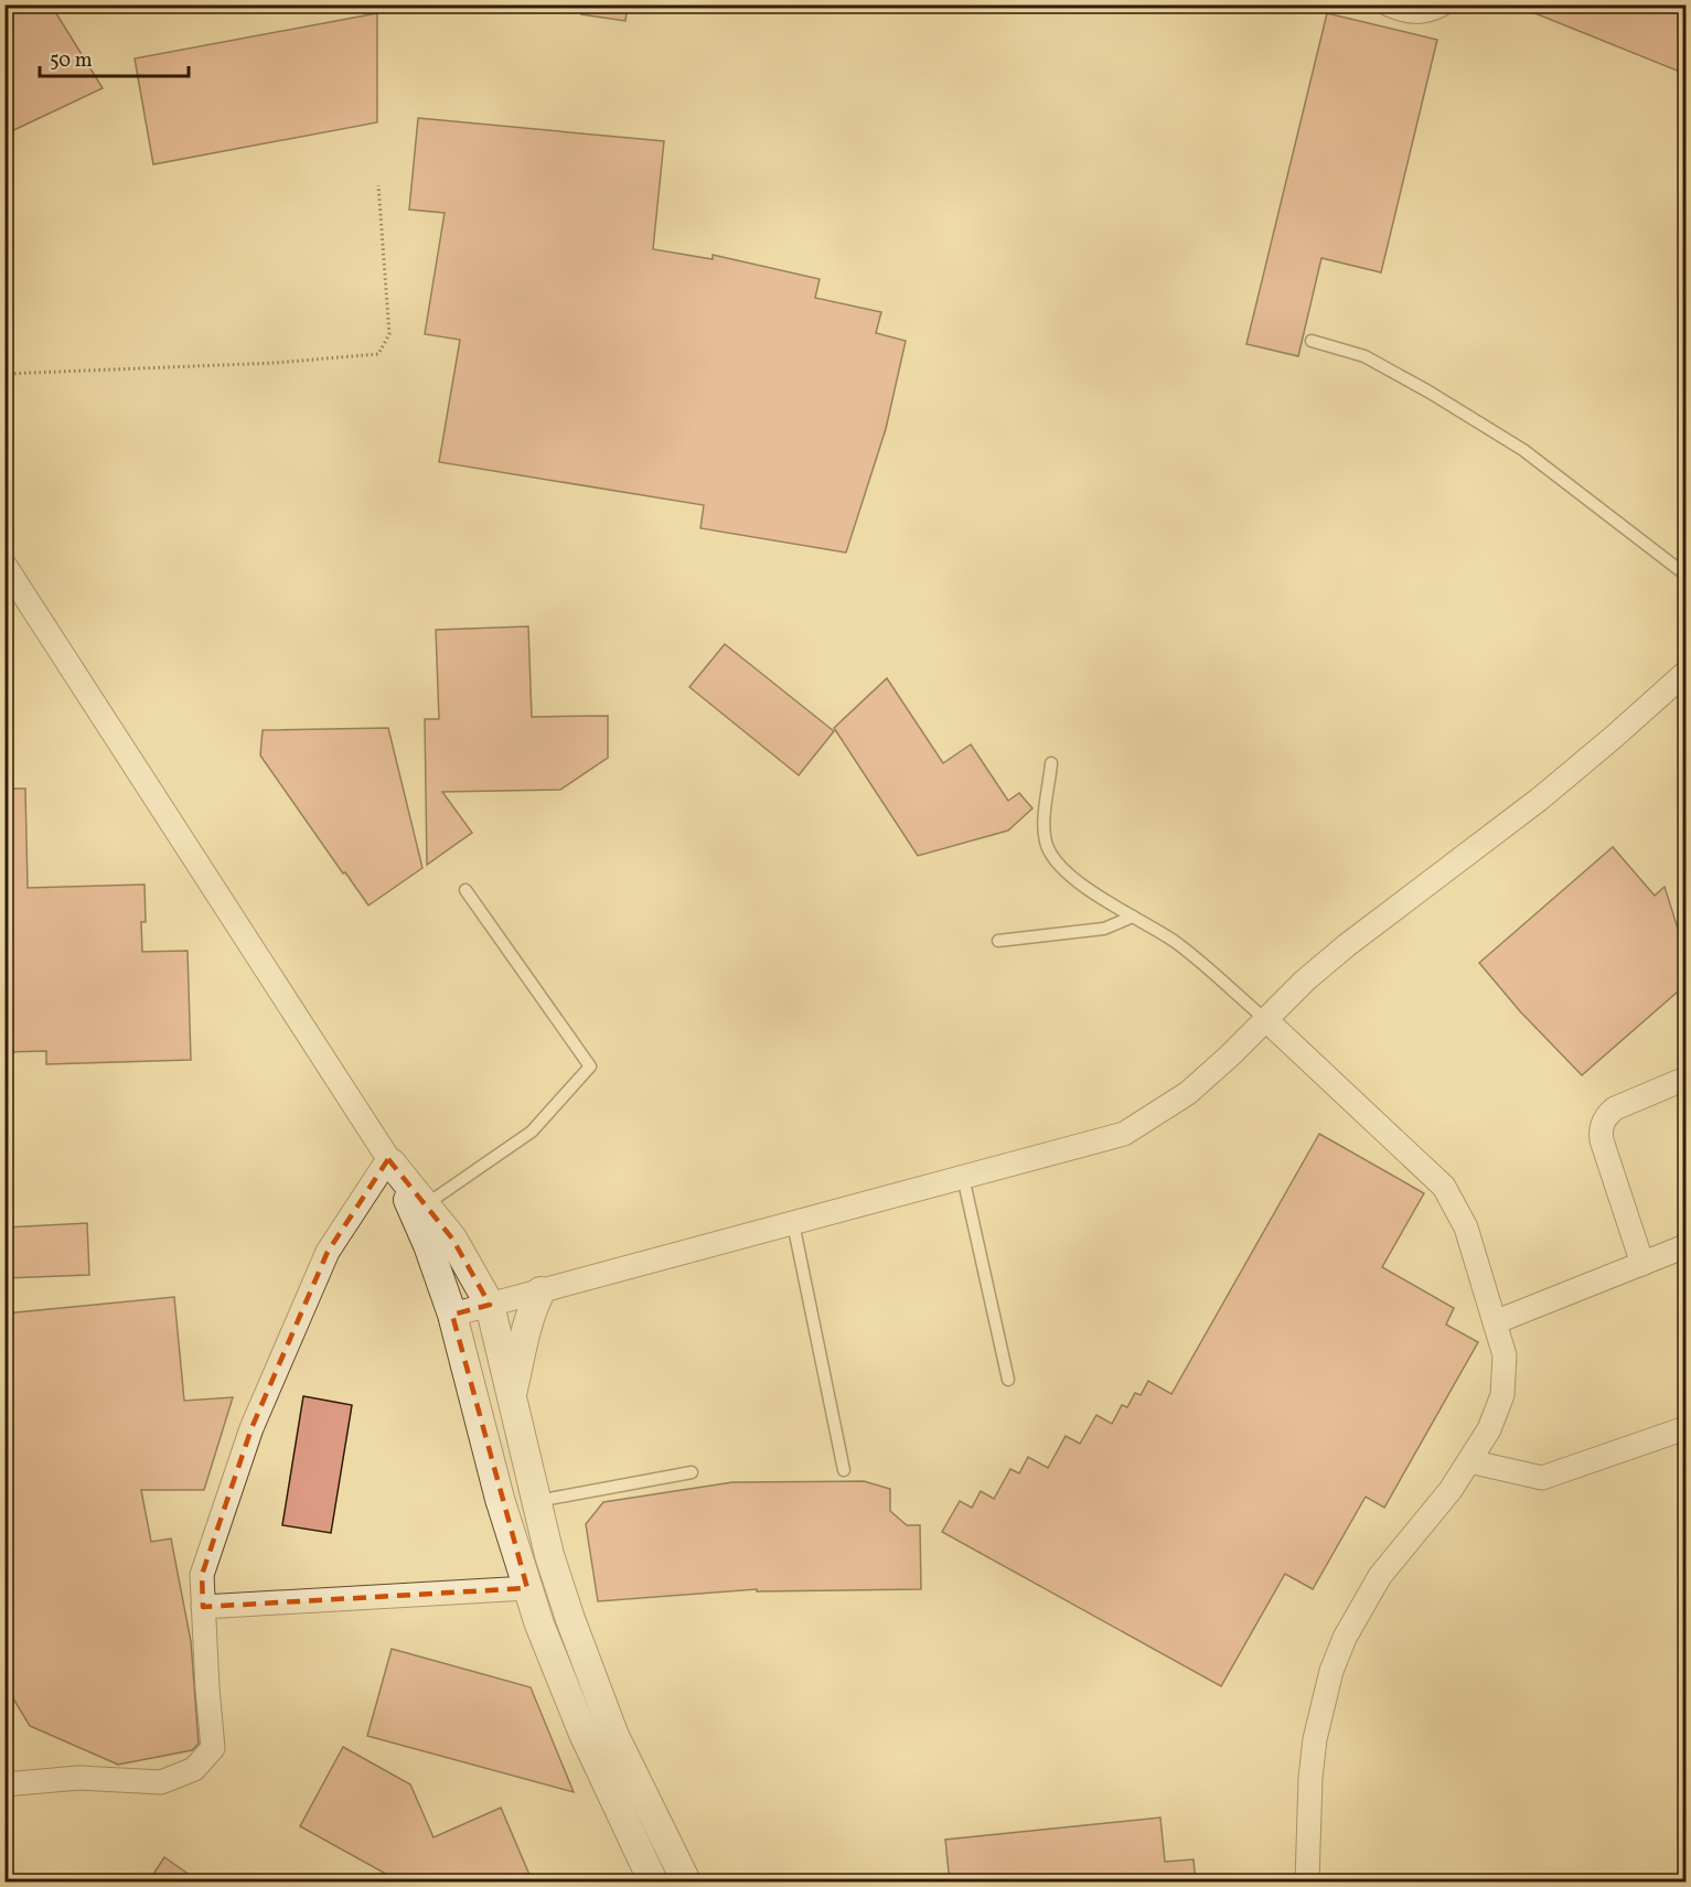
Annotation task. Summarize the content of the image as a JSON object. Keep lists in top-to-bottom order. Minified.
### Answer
{"scale_bar":"50 m"}
